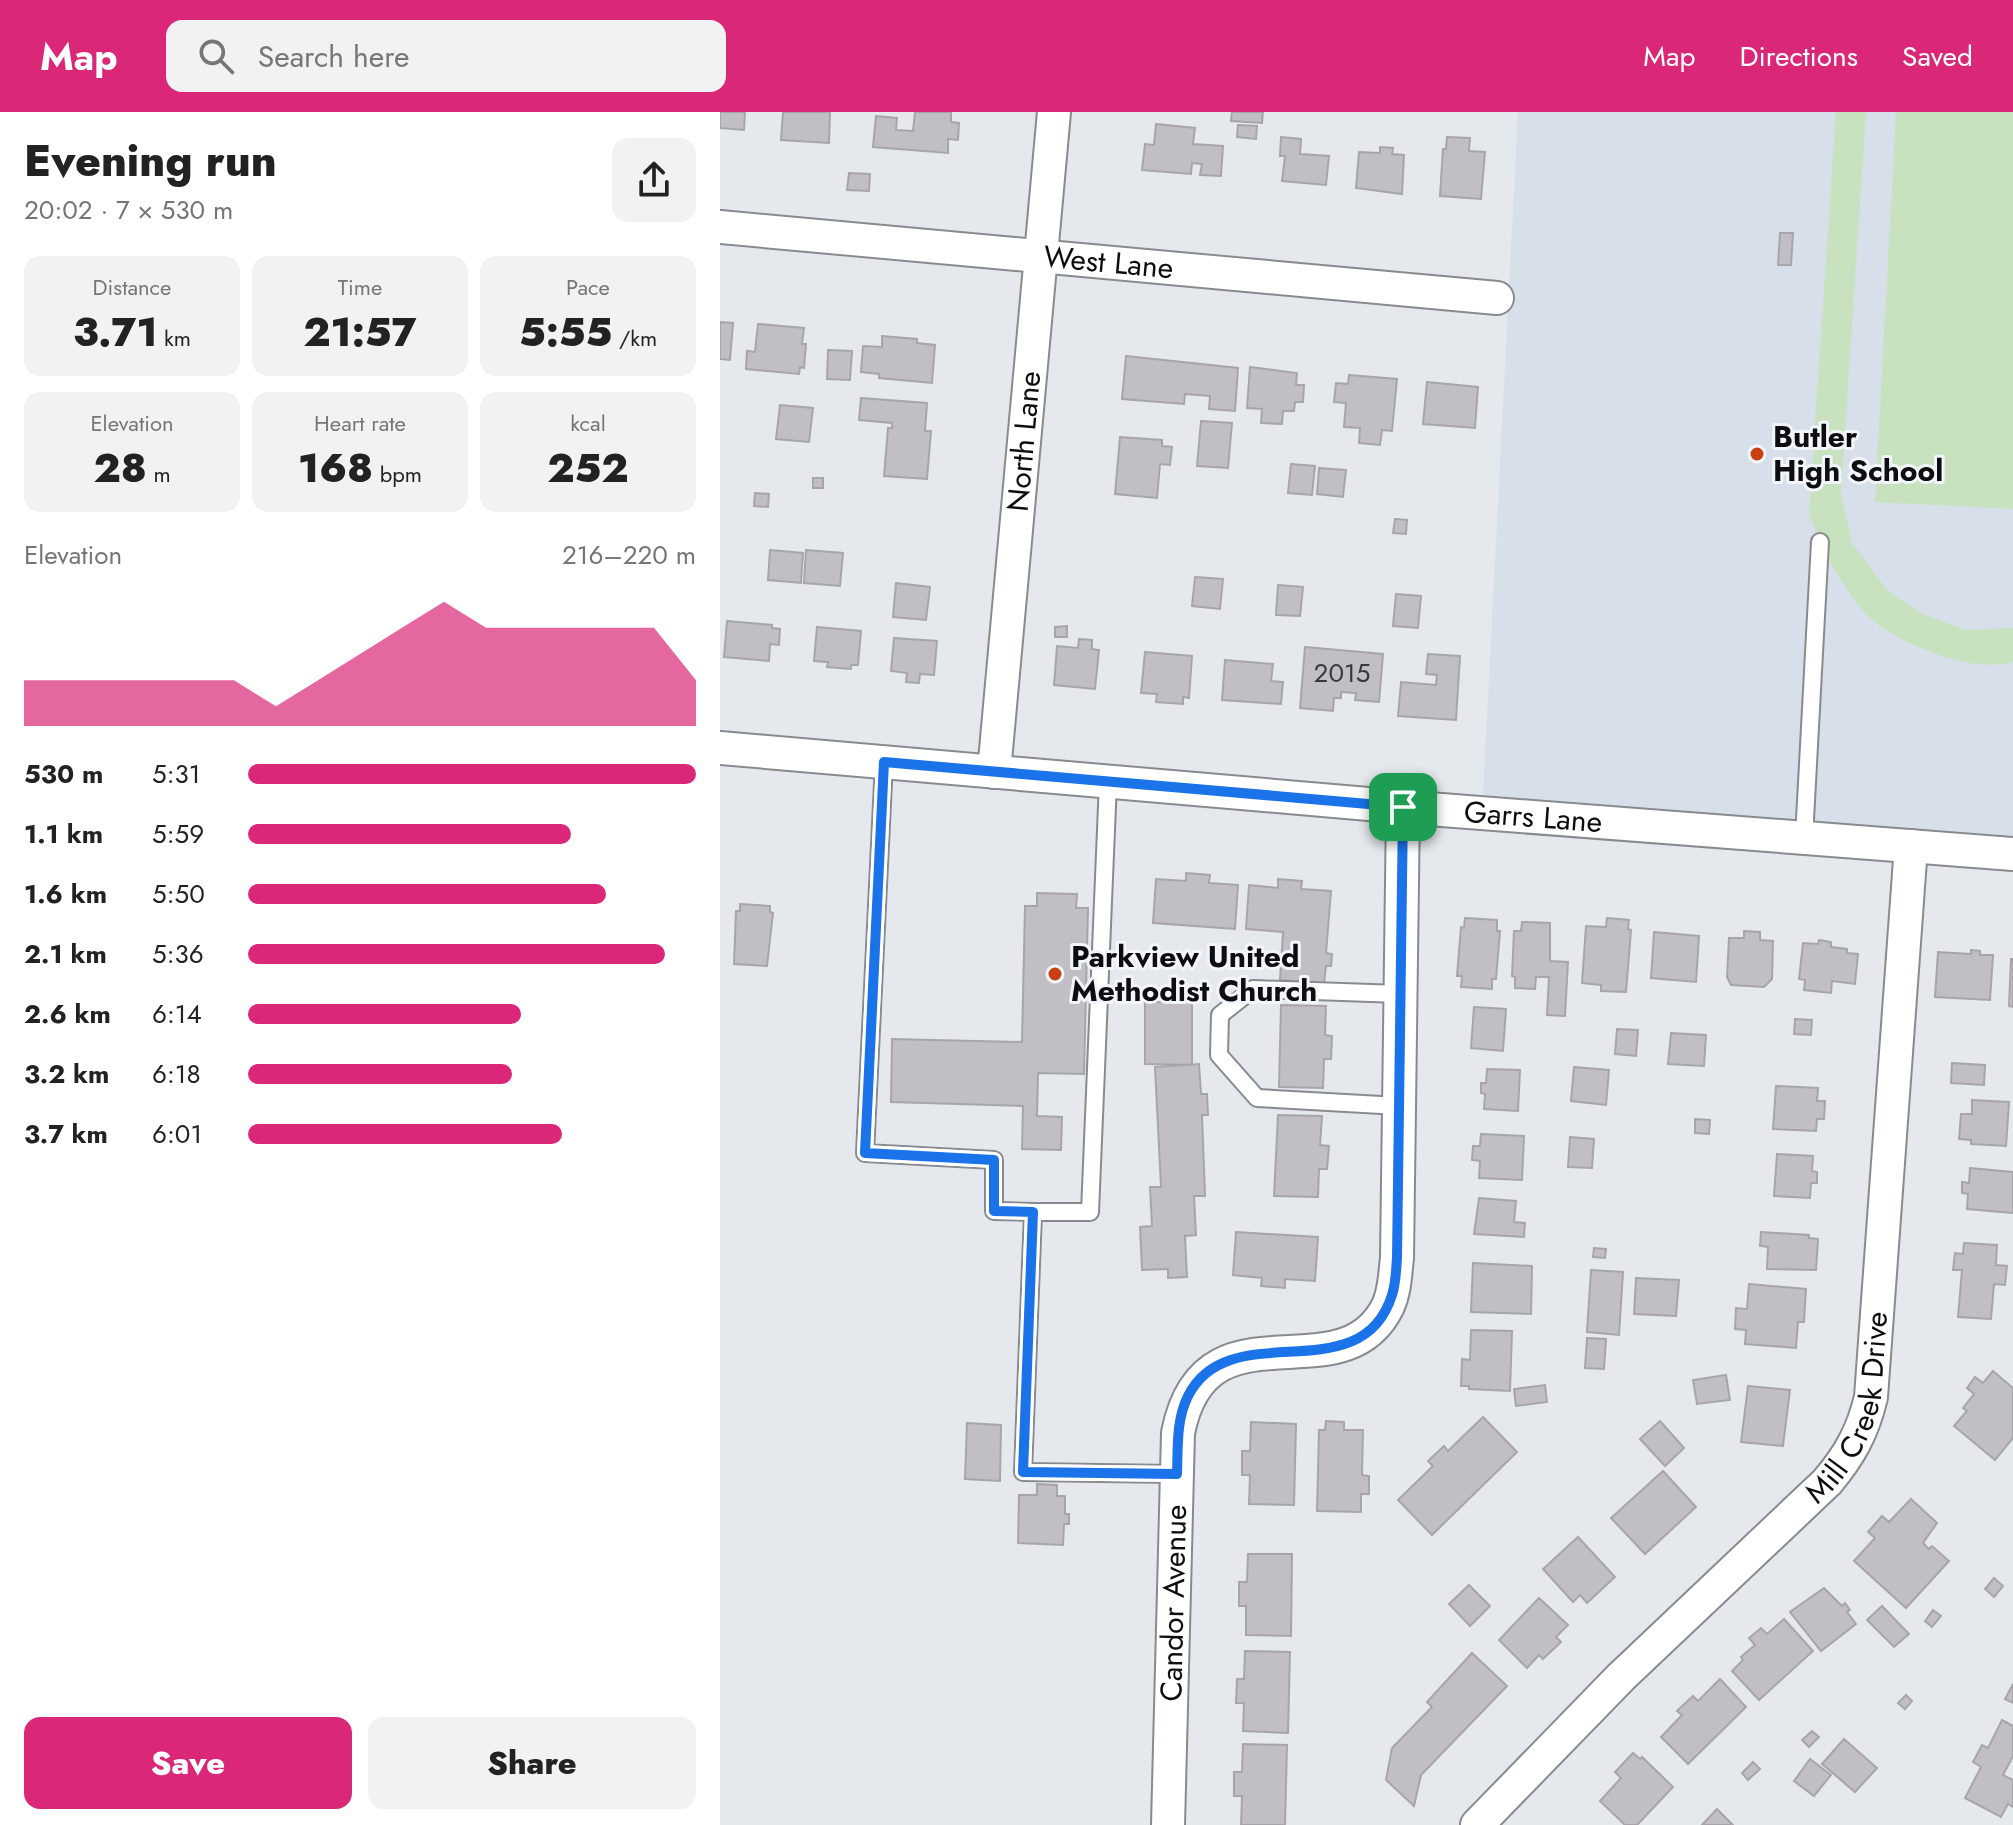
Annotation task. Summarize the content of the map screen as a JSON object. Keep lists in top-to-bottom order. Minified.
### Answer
{"streets":{"street":["West Lane","North Lane","Garrs Lane","Mill Creek Drive","Candor Avenue"]},"crossings":[["West Lane","North Lane"],["North Lane","Garrs Lane"],["Garrs Lane","Mill Creek Drive"],["Garrs Lane","Candor Avenue"]],"places":["Butler High School","Parkview United Methodist Church"],"house_numbers":["2015"],"page":{"header":"Map","search":"Search here","nav":["Map","Directions","Saved"],"heading":["Evening run","20:02 · 7 × 530 m"],"stats":[["Distance","3.71 km"],["Time","21:57"],["Pace","5:55 /km"],["Elevation","28 m"],["Heart rate","168 bpm"],["kcal","252"]],"chart":["Elevation","216–220 m"],"list":[{"name":"530 m","note":"5:31"},{"name":"1.1 km","note":"5:59"},{"name":"1.6 km","note":"5:50"},{"name":"2.1 km","note":"5:36"},{"name":"2.6 km","note":"6:14"},{"name":"3.2 km","note":"6:18"},{"name":"3.7 km","note":"6:01"}],"buttons":["Save","Share"]}}
